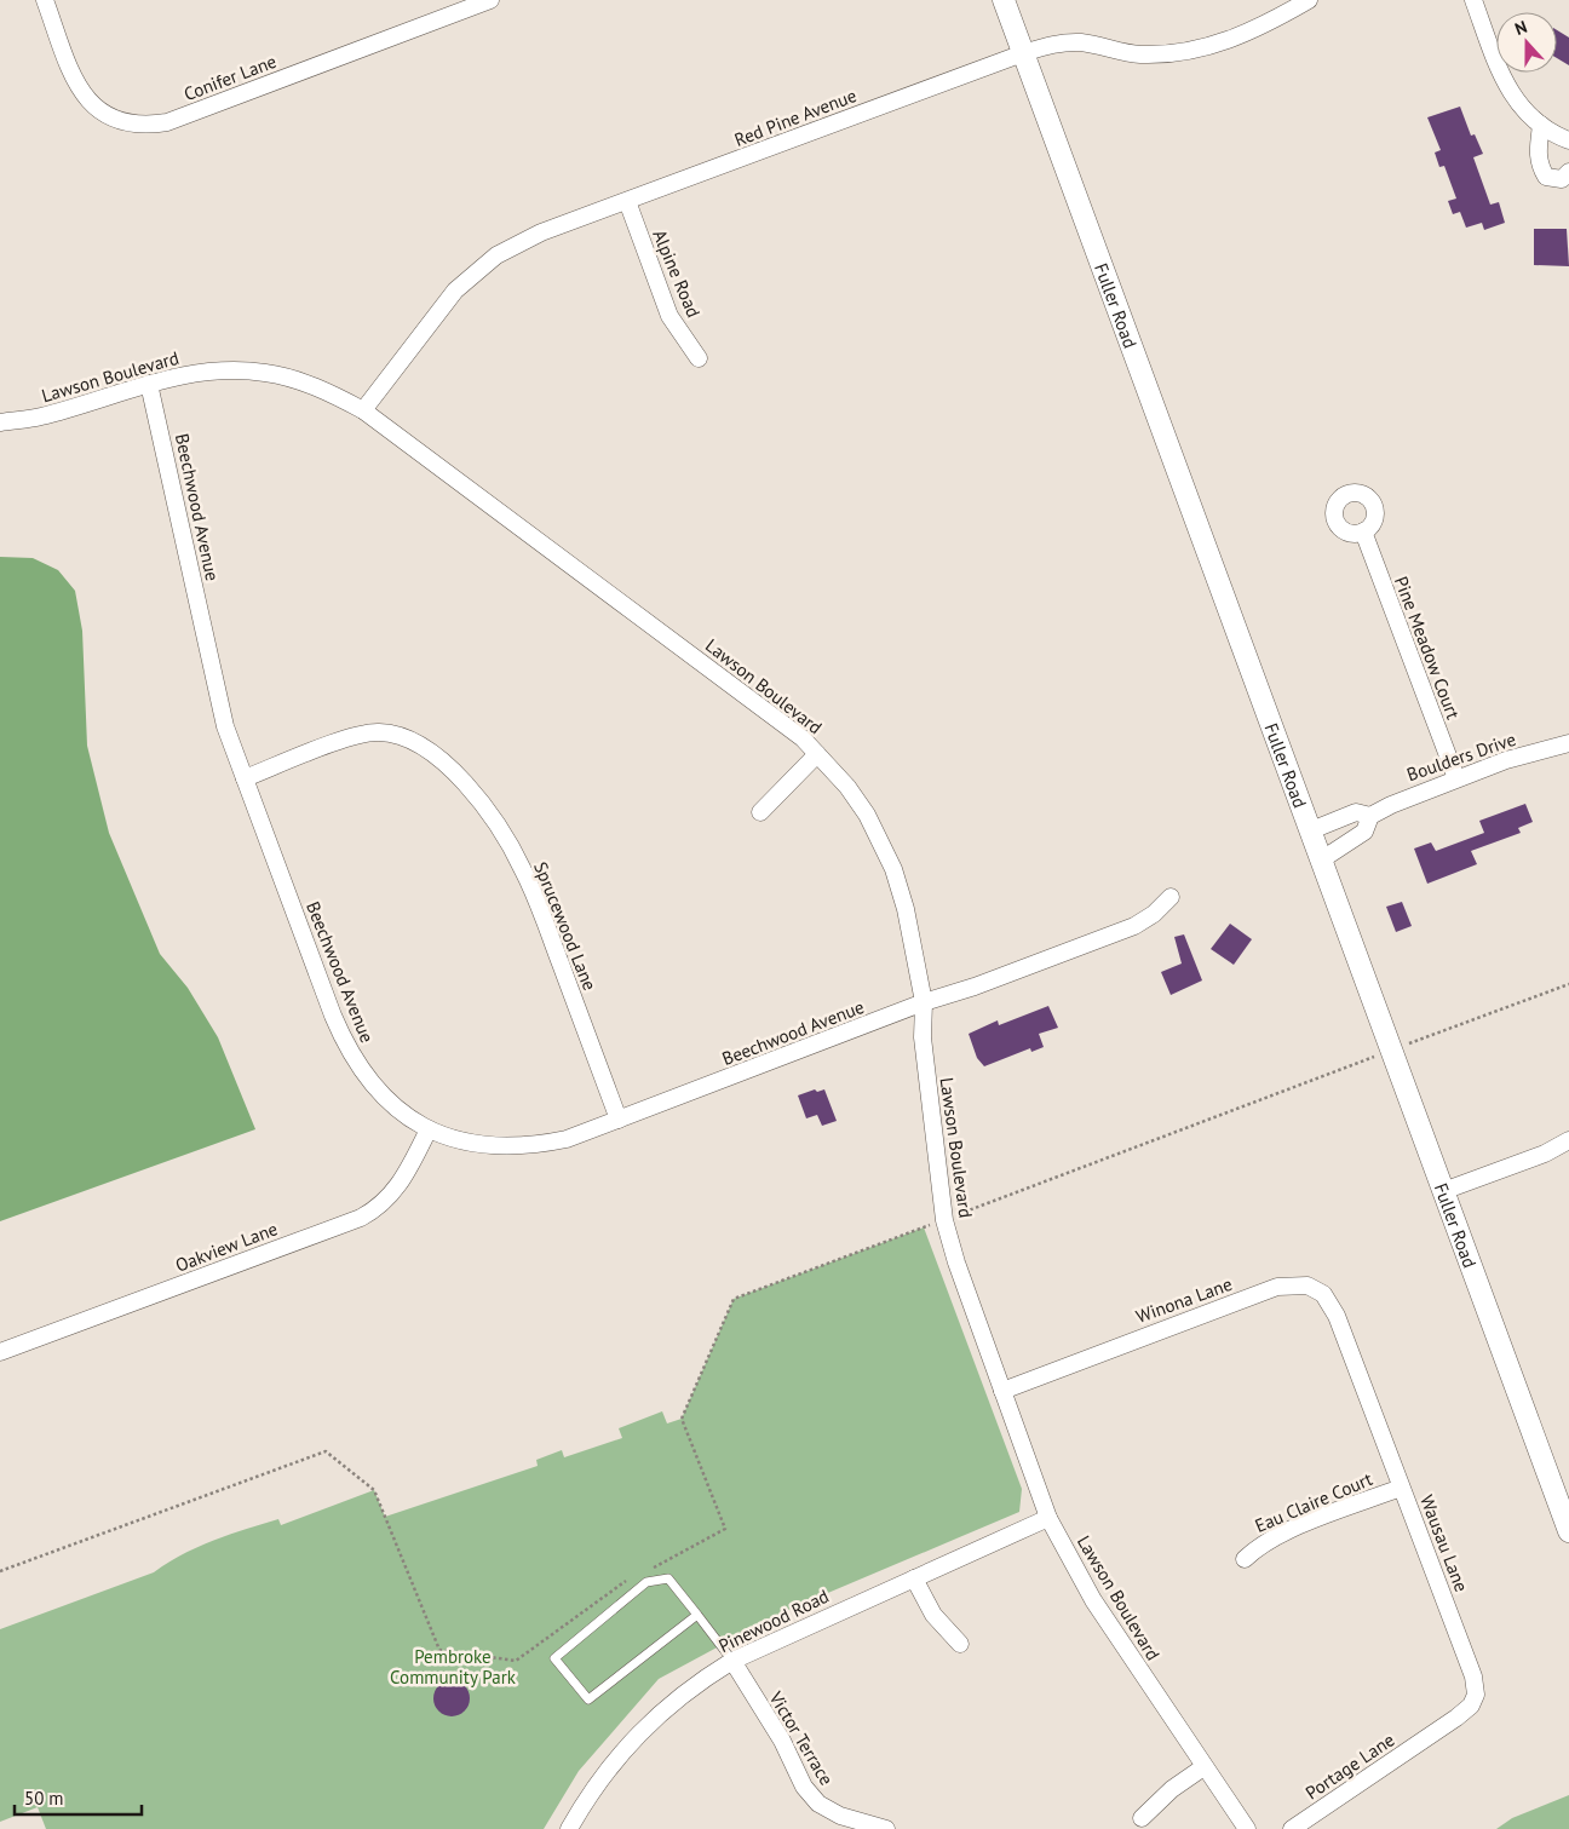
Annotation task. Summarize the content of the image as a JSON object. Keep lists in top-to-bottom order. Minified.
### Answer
{"streets":{"street":["Conifer Lane","Red Pine Avenue","Alpine Road","Fuller Road","Lawson Boulevard","Beechwood Avenue","Pine Meadow Court","Boulders Drive","Sprucewood Lane","Oakview Lane","Winona Lane","Eau Claire Court","Wausau Lane","Pinewood Road","Victor Terrace","Portage Lane"]},"crossings":[["Red Pine Avenue","Alpine Road"],["Red Pine Avenue","Fuller Road"],["Red Pine Avenue","Lawson Boulevard"],["Fuller Road","Boulders Drive"],["Lawson Boulevard","Beechwood Avenue"],["Lawson Boulevard","Winona Lane"],["Lawson Boulevard","Pinewood Road"],["Beechwood Avenue","Sprucewood Lane"],["Beechwood Avenue","Oakview Lane"],["Pine Meadow Court","Boulders Drive"],["Winona Lane","Wausau Lane"],["Eau Claire Court","Wausau Lane"],["Wausau Lane","Portage Lane"],["Pinewood Road","Victor Terrace"]],"parks":["Pembroke Community Park"],"scale_bar":"50 m","north":"top"}
